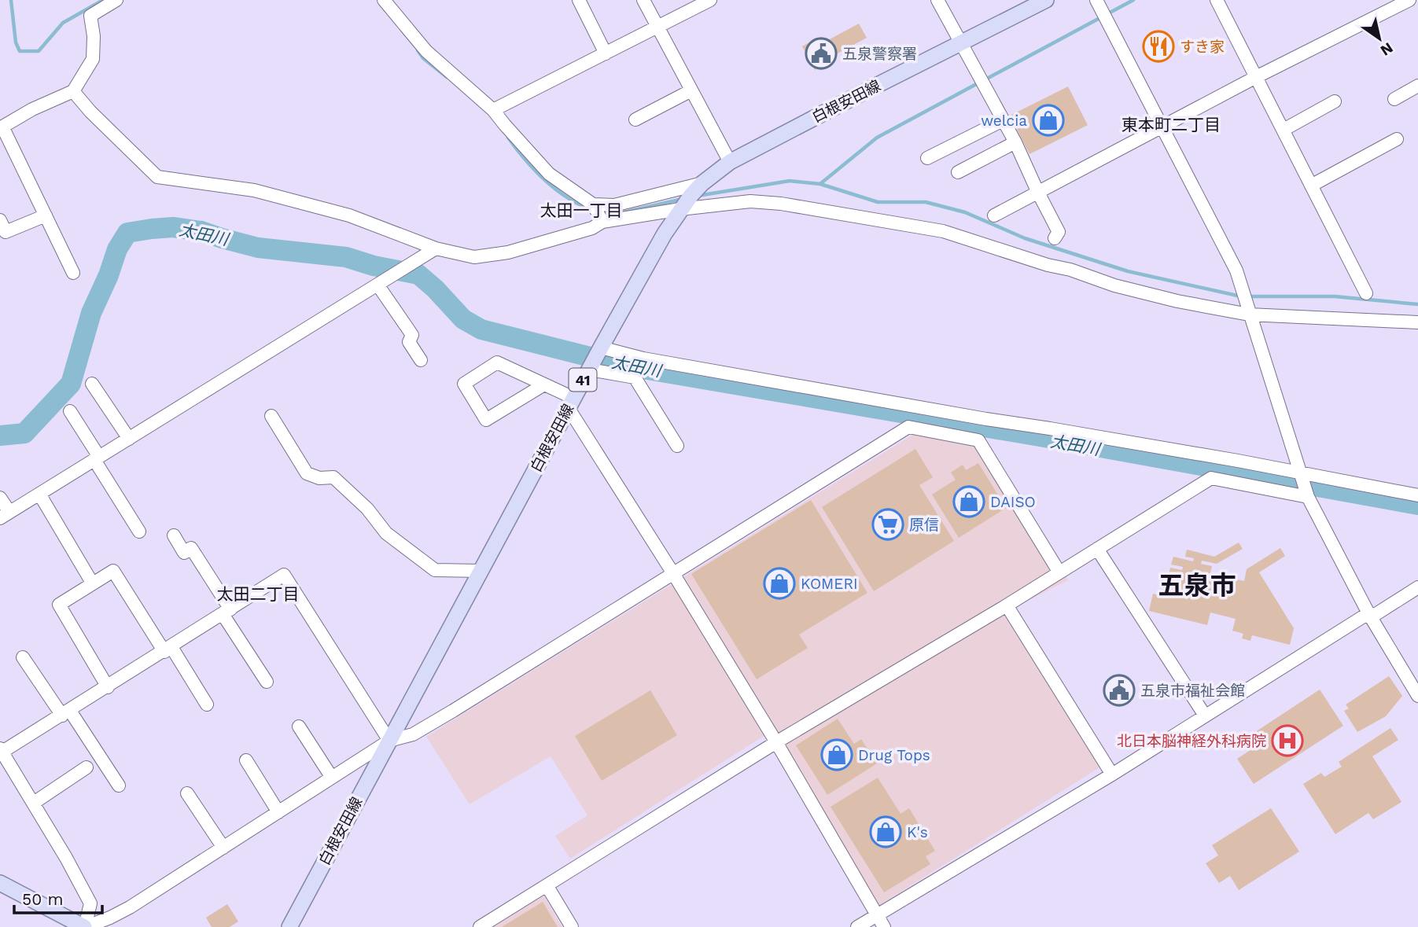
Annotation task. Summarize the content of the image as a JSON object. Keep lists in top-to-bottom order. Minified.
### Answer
{"streets":{"main road":["白根安田線","41"]},"districts":["東本町二丁目","太田一丁目","五泉市","太田二丁目"],"water":["太田川"],"places":{"restaurant":["すき家"],"public building":["五泉警察署","五泉市福祉会館"],"shop":["welcia","DAISO","KOMERI","Drug Tops","K's"],"supermarket":["原信"],"hospital":["北日本脳神経外科病院"]},"scale_bar":"50 m","north":"bottom right"}
